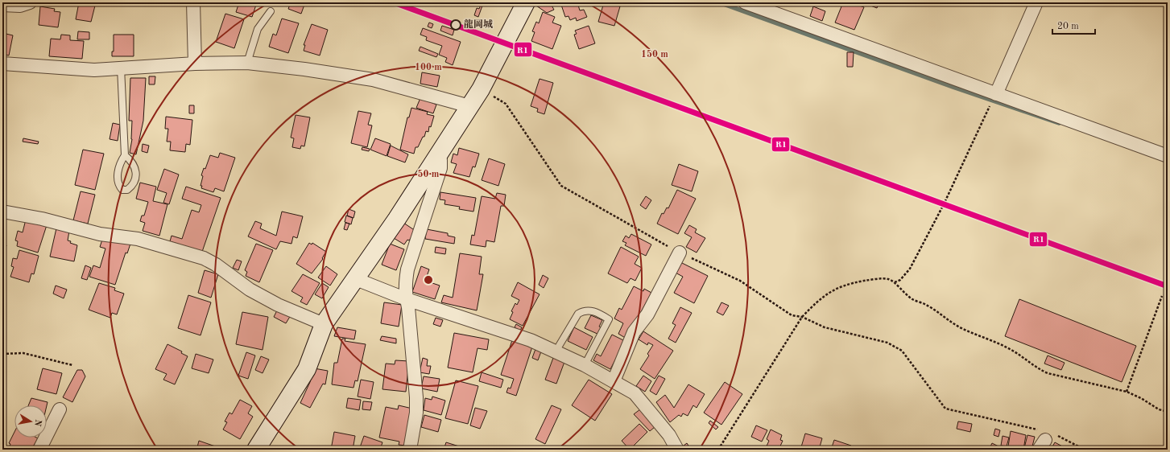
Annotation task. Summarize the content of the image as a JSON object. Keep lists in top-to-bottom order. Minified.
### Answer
{"places":["龍岡城"],"lines":["transit line R1"],"scale_bar":"20 m","north":"right","rings":["150 m","100 m","50 m"]}
